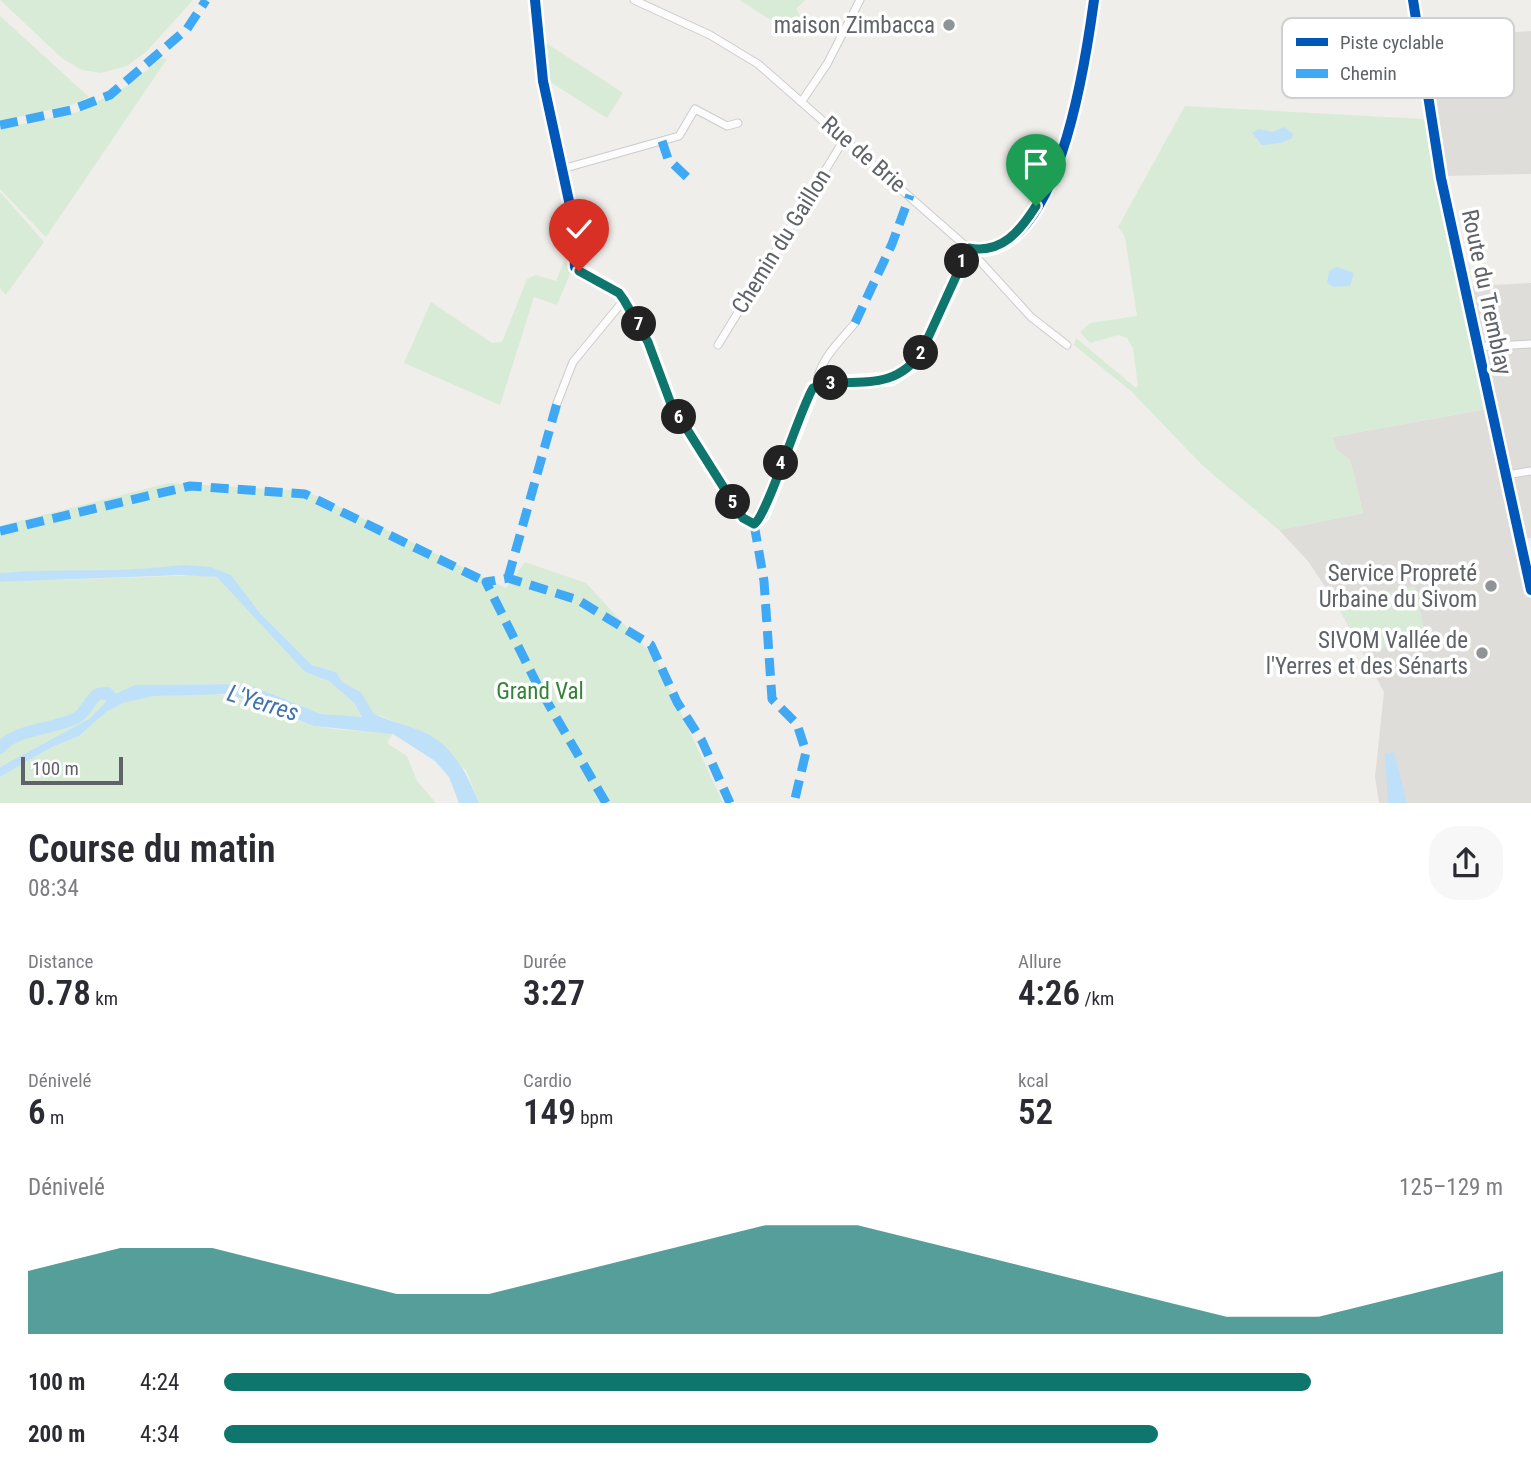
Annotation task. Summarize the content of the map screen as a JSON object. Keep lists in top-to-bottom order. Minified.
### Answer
{"streets":{"street":["Rue de Brie","Chemin du Gaillon","Route du Tremblay"]},"crossings":[["Rue de Brie","Chemin du Gaillon"]],"water":["L'Yerres"],"parks":["Grand Val"],"places":["maison Zimbacca","Service Propreté Urbaine du Sivom","SIVOM Vallée de l'Yerres et des Sénarts"],"legend":["Piste cyclable","Chemin"],"scale_bar":"100 m","page":{"pins":["1","7","2","3","6","4","5"],"scale":"100 m","heading":["Course du matin","08:34"],"stats":[["Distance","0.78 km"],["Durée","3:27"],["Allure","4:26 /km"],["Dénivelé","6 m"],["Cardio","149 bpm"],["kcal","52"]],"chart":["Dénivelé","125–129 m"],"list":[{"name":"100 m","note":"4:24"},{"name":"200 m","note":"4:34"}]}}
